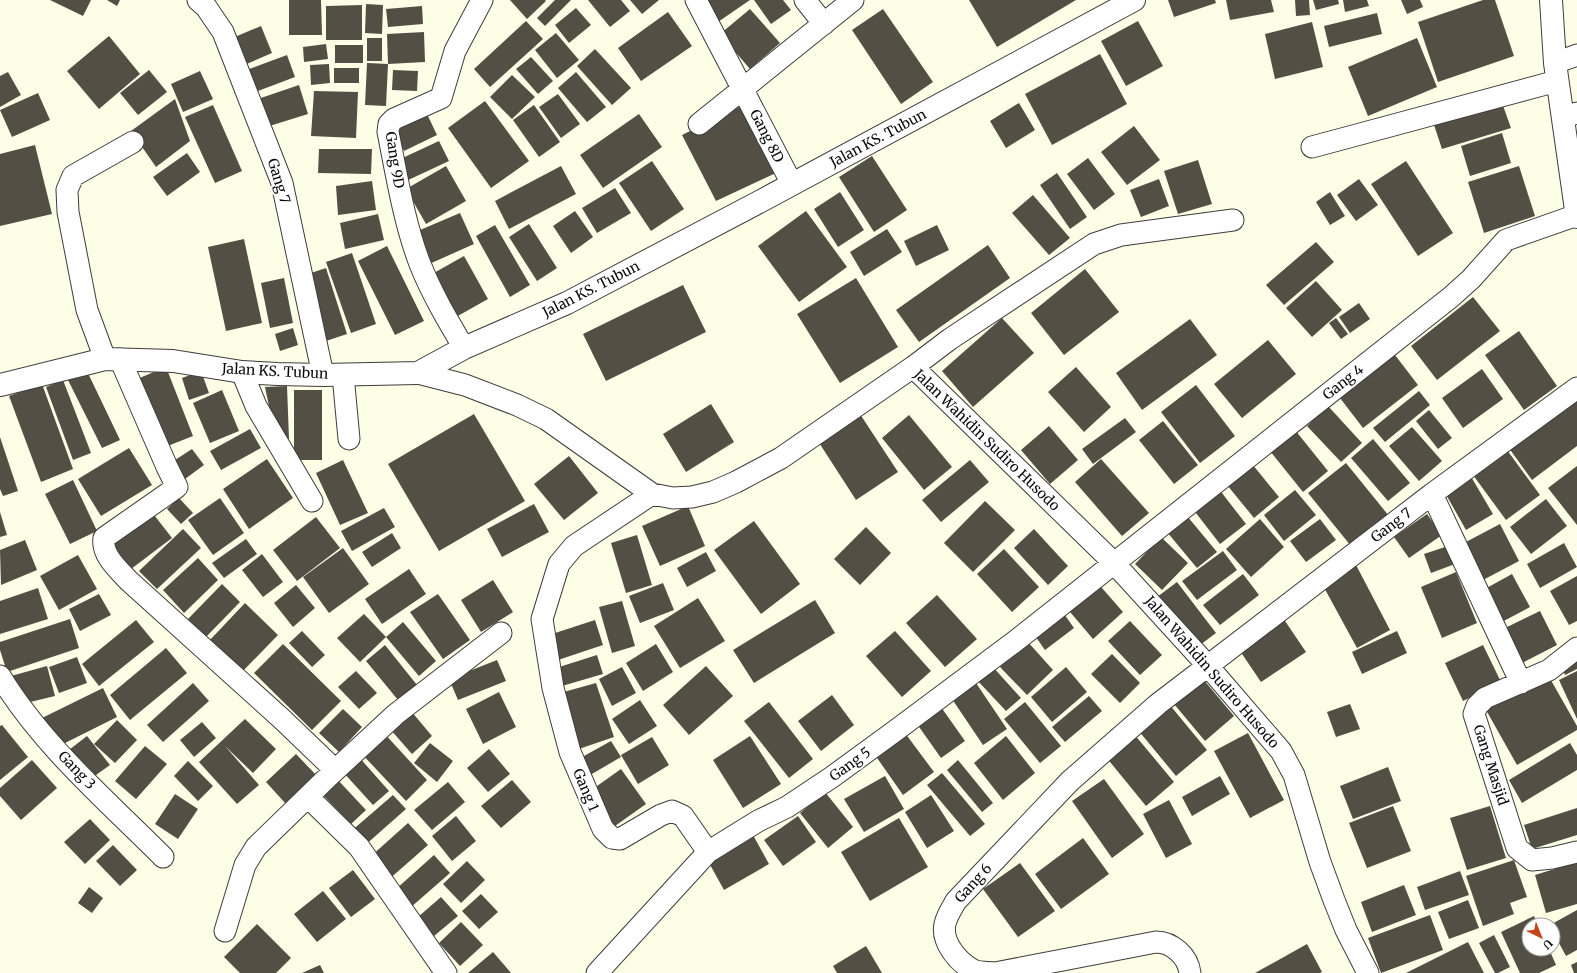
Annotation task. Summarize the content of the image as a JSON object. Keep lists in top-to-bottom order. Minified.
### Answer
{"streets":{"street":["Gang 8D","Jalan KS. Tubun","Gang 9D","Gang 7","Gang 4","Jalan Wahidin Sudiro Husodo","Gang 5","Gang Masjid","Gang 3","Gang 1","Gang 6"]},"crossings":[["Gang 8D","Jalan KS. Tubun"],["Jalan KS. Tubun","Gang 9D"],["Jalan KS. Tubun","Gang 7"],["Jalan KS. Tubun","Jalan Wahidin Sudiro Husodo"],["Gang 7","Jalan Wahidin Sudiro Husodo"],["Gang 7","Gang 6"],["Gang 4","Jalan Wahidin Sudiro Husodo"],["Gang 4","Gang 5"],["Jalan Wahidin Sudiro Husodo","Gang 5"],["Jalan Wahidin Sudiro Husodo","Gang 1"],["Jalan Wahidin Sudiro Husodo","Gang 6"],["Gang 5","Gang 1"]],"north":"bottom right"}
